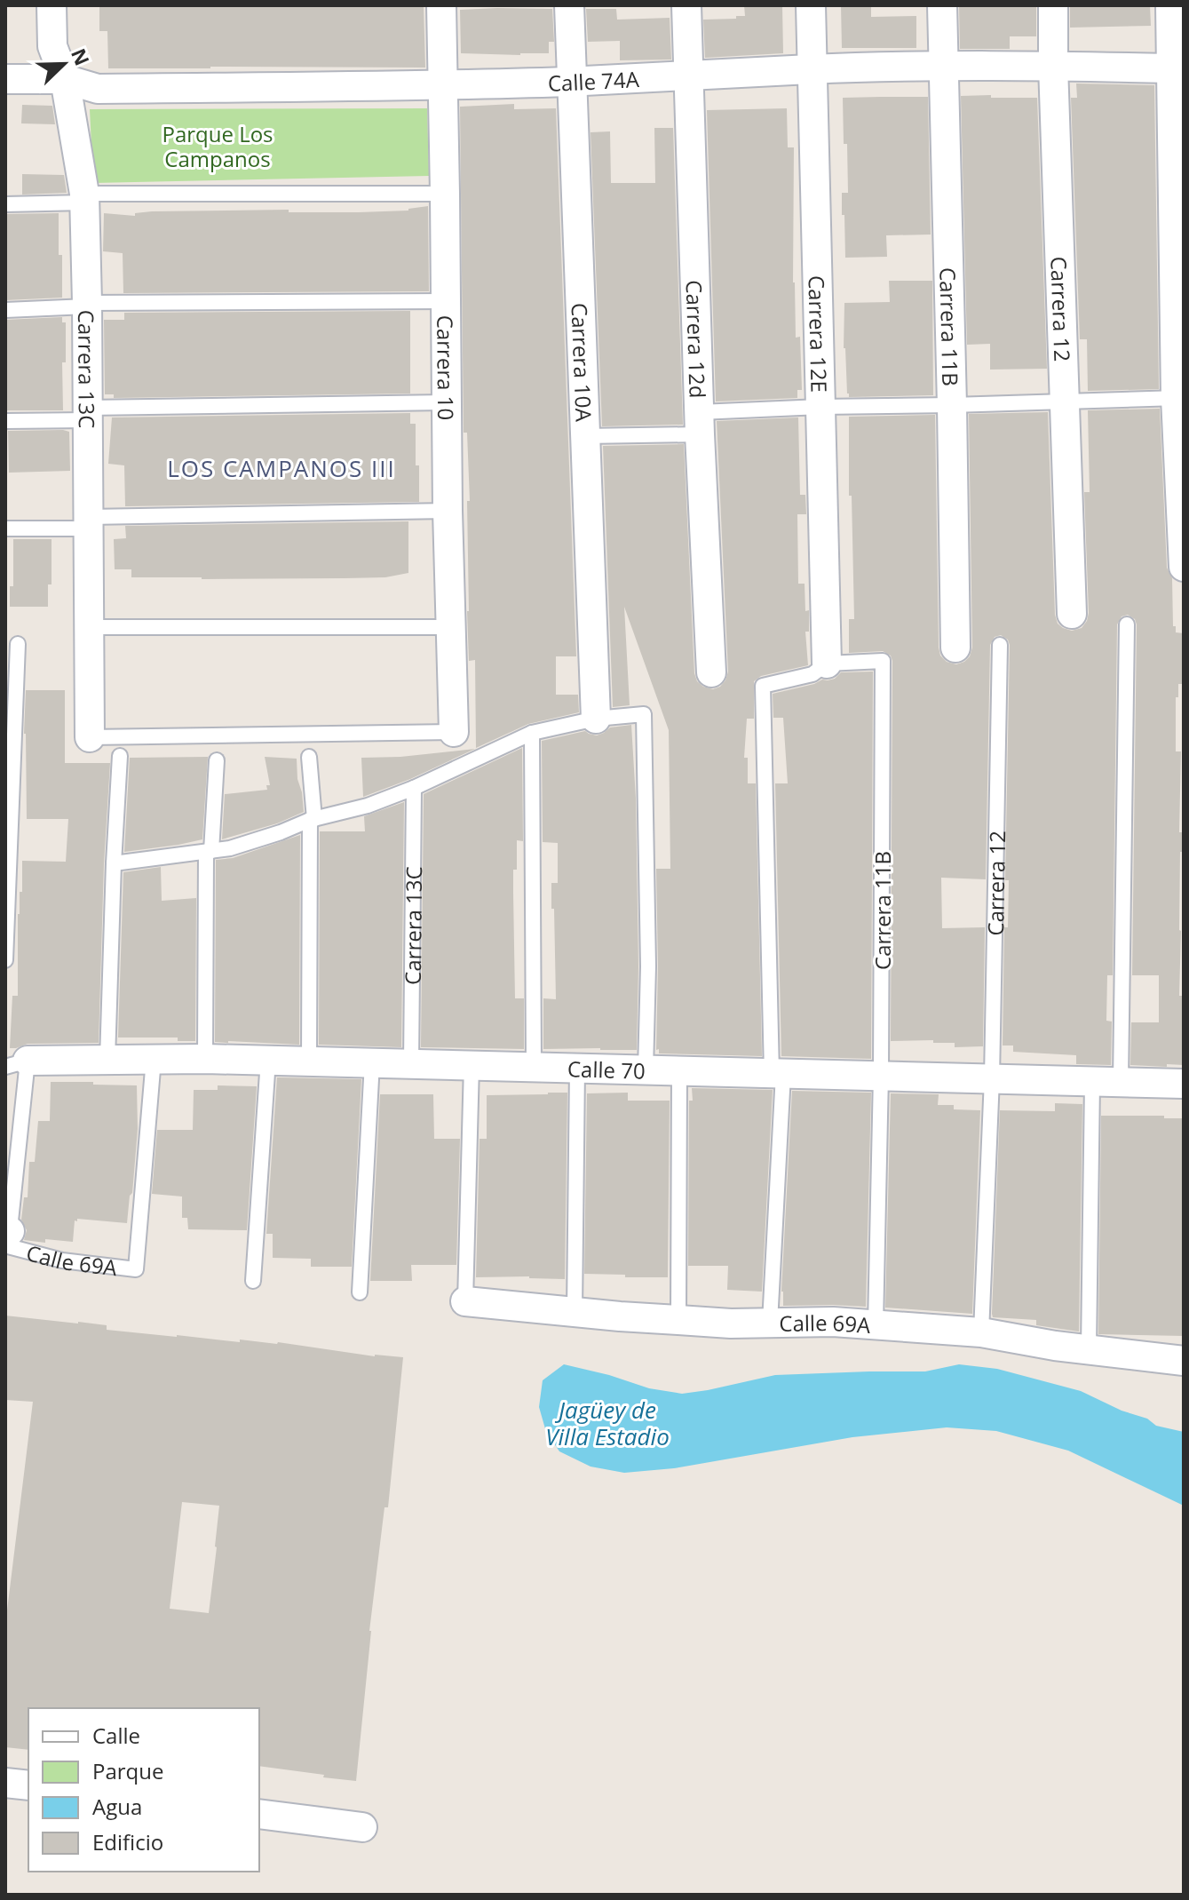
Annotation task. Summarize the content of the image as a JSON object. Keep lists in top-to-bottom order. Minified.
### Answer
{"streets":{"street":["Calle 74A","Carrera 12","Carrera 11B","Carrera 12E","Carrera 12d","Carrera 10A","Carrera 10","Carrera 13C","Calle 70","Calle 69A"]},"crossings":[["Calle 74A","Carrera 12"],["Calle 74A","Carrera 11B"],["Calle 74A","Carrera 12E"],["Calle 74A","Carrera 12d"],["Calle 74A","Carrera 10A"],["Calle 74A","Carrera 10"],["Calle 74A","Carrera 13C"],["Carrera 12","Calle 70"],["Carrera 12","Calle 69A"],["Carrera 11B","Carrera 12E"],["Carrera 11B","Calle 70"],["Carrera 11B","Calle 69A"],["Carrera 13C","Calle 70"],["Calle 70","Calle 69A"]],"districts":["LOS CAMPANOS III"],"water":["Jagüey de Villa Estadio"],"parks":["Parque Los Campanos"],"legend":["Calle","Parque","Agua","Edificio"],"north":"top right"}
